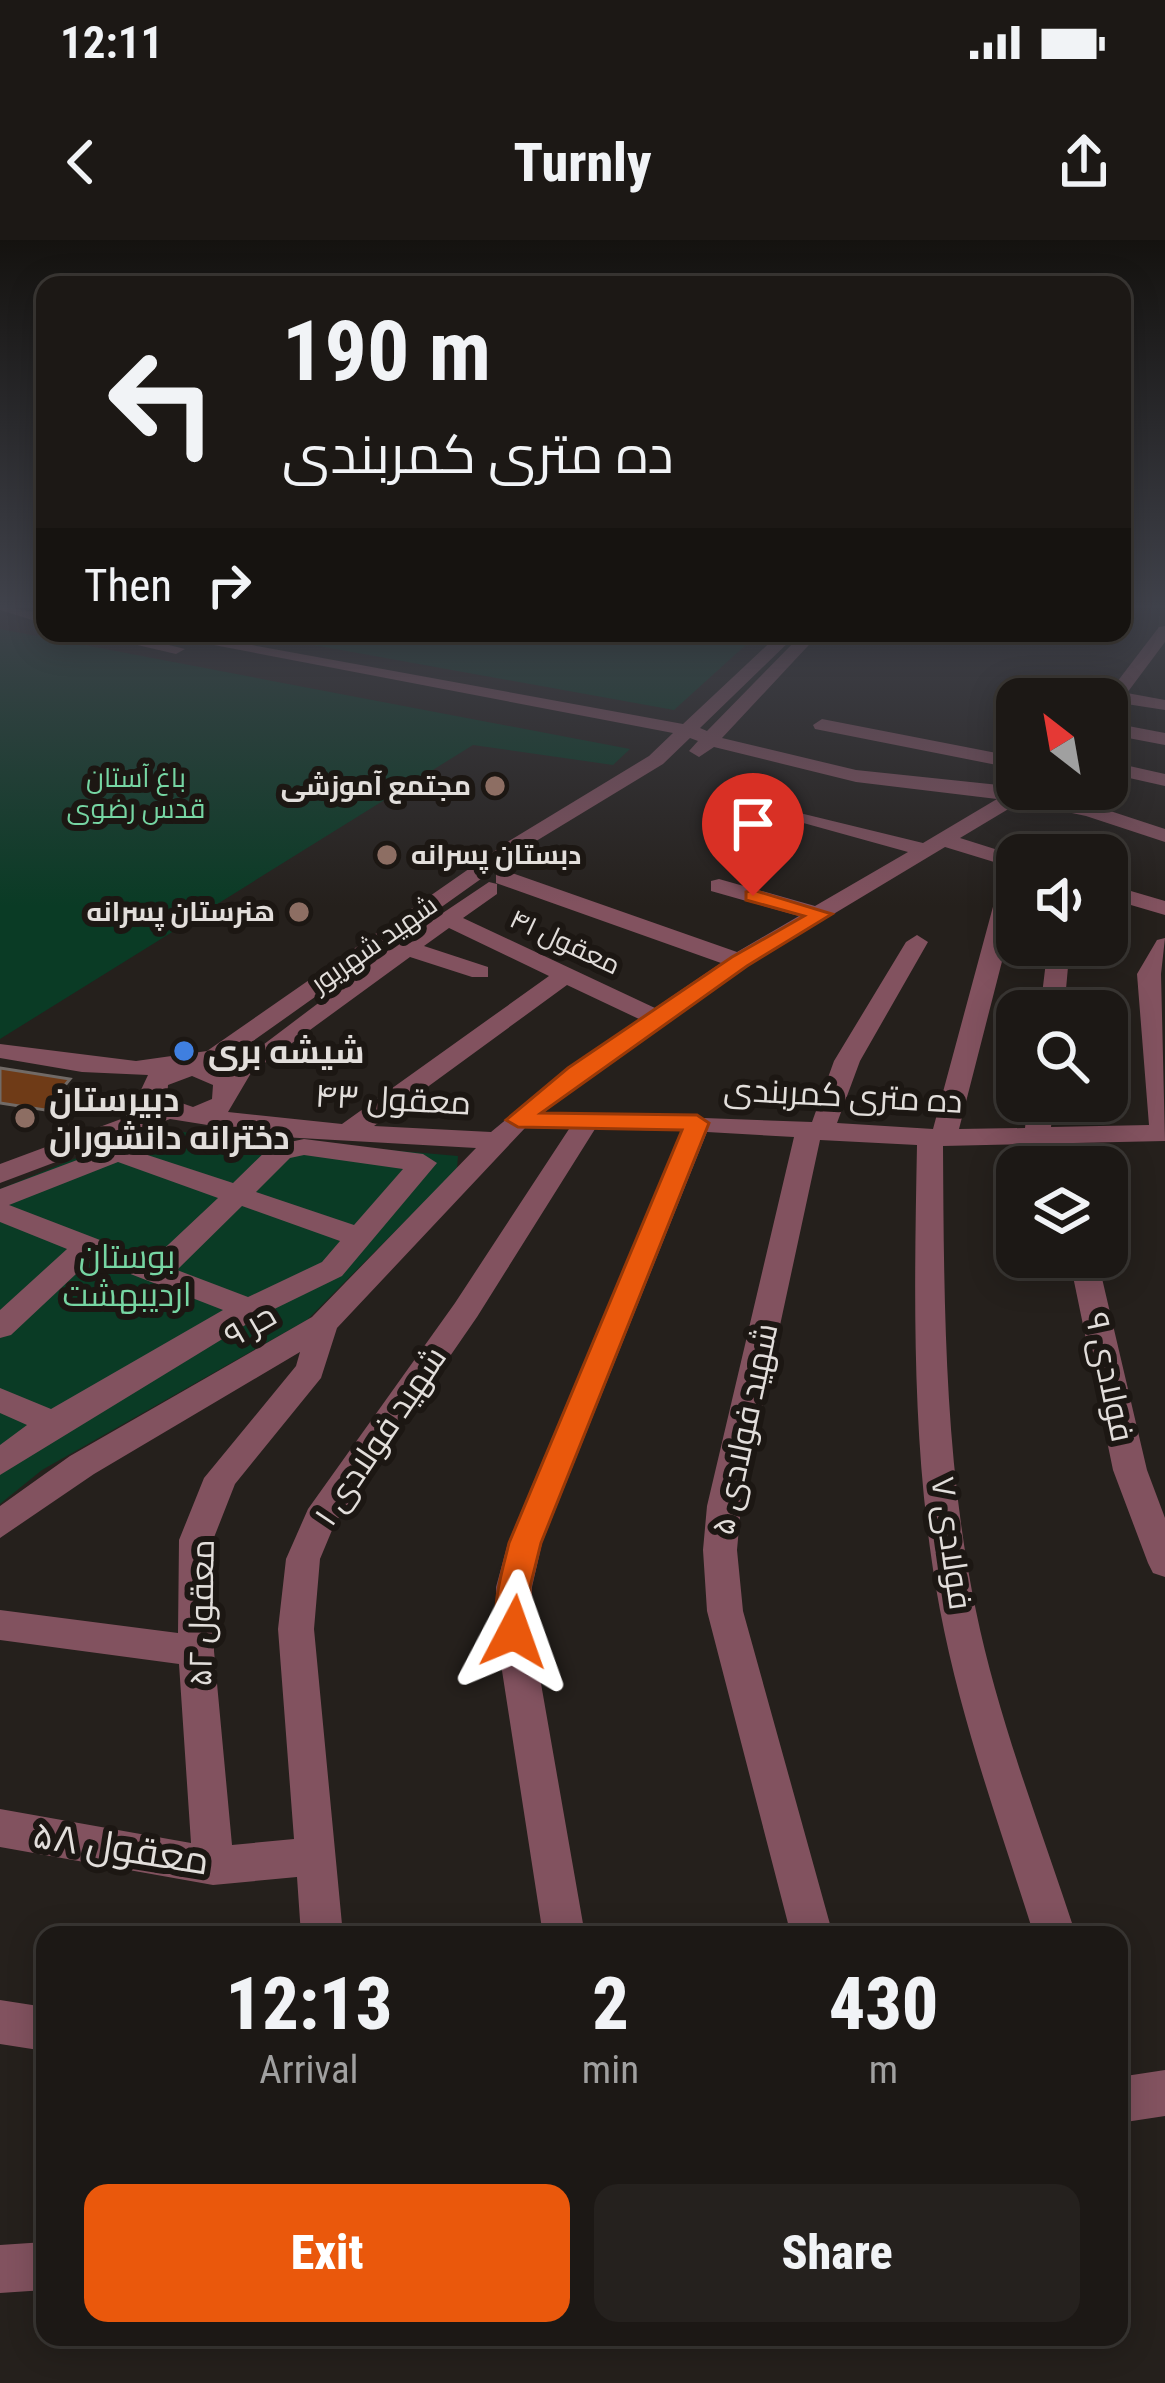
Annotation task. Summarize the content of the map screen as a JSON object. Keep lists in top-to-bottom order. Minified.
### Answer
{"streets":{"street":["معقول ۴۱","شهید شهریور","ده متری کمربندی","معقول ۴۳","حر ۹","فولادی ۹","شهید فولادی ۵","شهید فولادی ۱","فولادی ۷","معقول ۵۲","معقول ۵۸"]},"crossings":[["معقول ۴۱","شهید شهریور"],["معقول ۴۱","حر ۹"],["شهید شهریور","معقول ۴۳"],["ده متری کمربندی","معقول ۴۳"],["ده متری کمربندی","حر ۹"],["ده متری کمربندی","شهید فولادی ۵"],["ده متری کمربندی","شهید فولادی ۱"],["ده متری کمربندی","فولادی ۷"],["معقول ۴۳","حر ۹"],["حر ۹","معقول ۵۲"],["شهید فولادی ۱","معقول ۵۸"],["معقول ۵۲","معقول ۵۸"]],"parks":["باغ آستان قدس رضوی","بوستان اردیبهشت"],"places":["مجتمع آموزشی","دبستان پسرانه","هنرستان پسرانه","شیشه بری","دبیرستان دخترانه دانشوران"],"north":"top left","page":{"status":"12:11","header":"Turnly","turn":["190 m","ده متری کمربندی"],"then":"Then","eta":["12:13","Arrival","2","min","430","m"],"buttons":["Exit","Share"]}}
